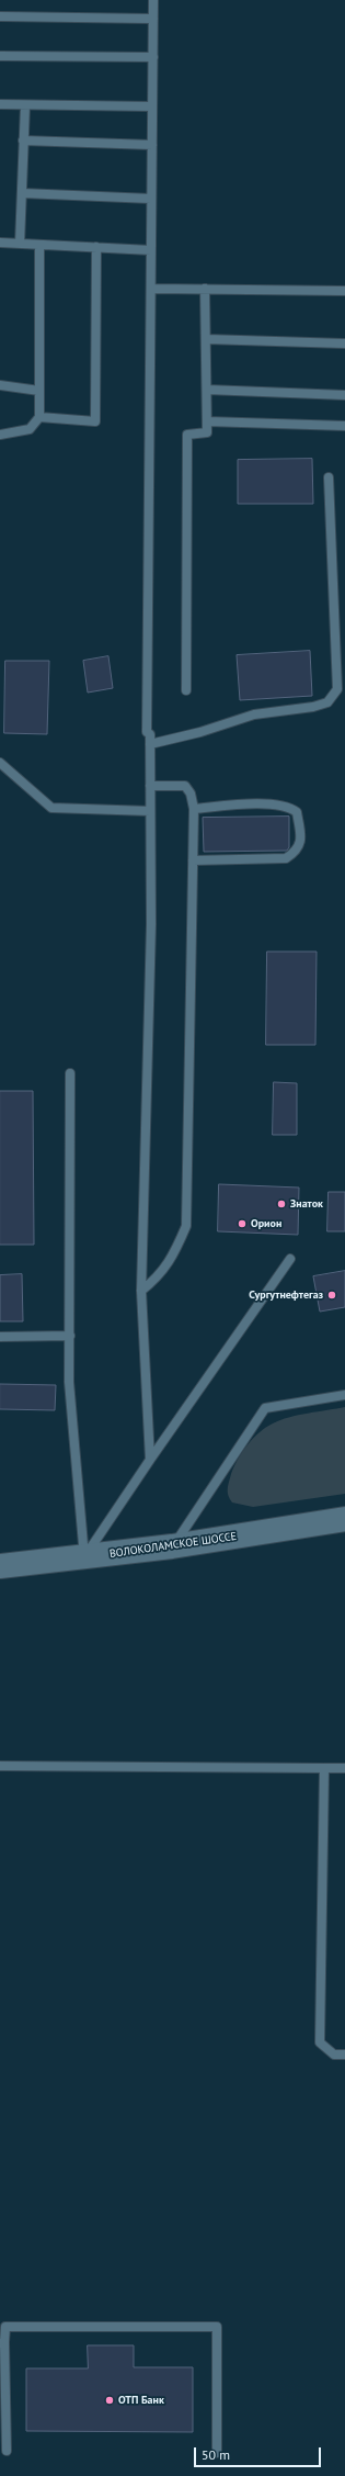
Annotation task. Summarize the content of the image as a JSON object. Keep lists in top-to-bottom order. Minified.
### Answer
{"streets":{"main road":["ВОЛОКОЛАМСКОЕ ШОССЕ"]},"places":["Знаток","Орион","Сургутнефтегаз","ОТП Банк"],"scale_bar":"50 m"}
